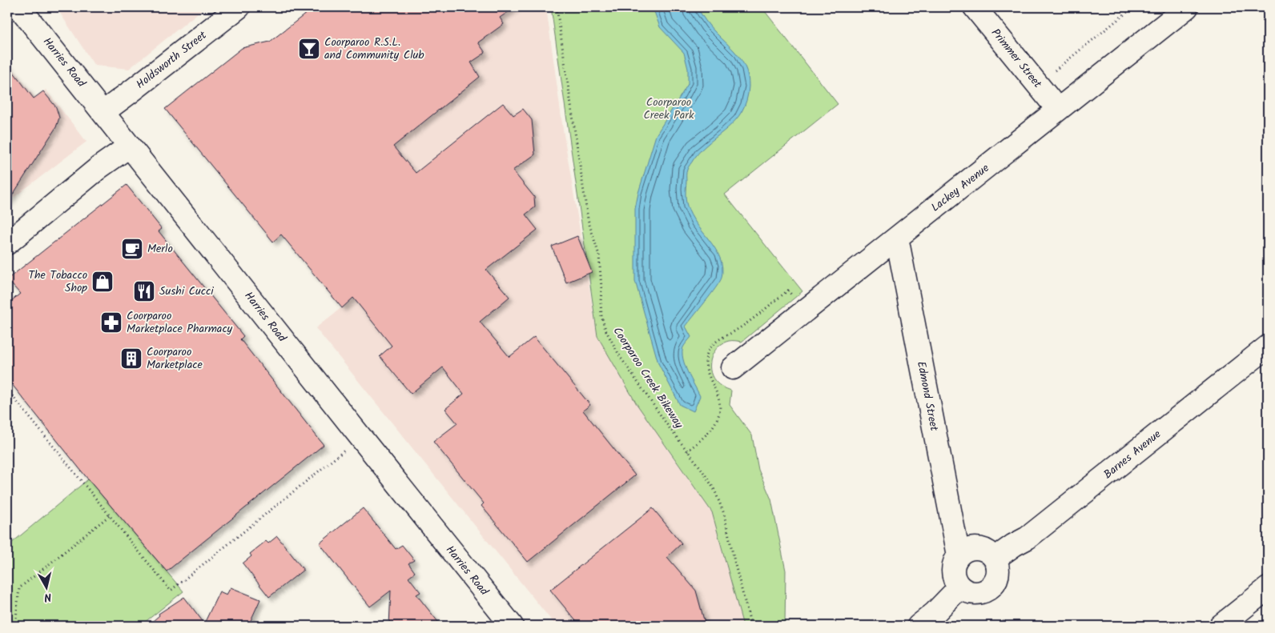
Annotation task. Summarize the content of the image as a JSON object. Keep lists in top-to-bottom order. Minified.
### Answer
{"streets":{"street":["Primmer Street","Holdsworth Street","Harries Road","Lackey Avenue","Edmond Street","Barnes Avenue"],"path":["Coorparoo Creek Bikeway"]},"crossings":[["Primmer Street","Lackey Avenue"],["Holdsworth Street","Harries Road"],["Lackey Avenue","Edmond Street"],["Edmond Street","Barnes Avenue"]],"parks":["Coorparoo Creek Park"],"places":{"bar":["Coorparoo R.S.L. and Community Club"],"cafe":["Merlo"],"shop":["The Tobacco Shop"],"restaurant":["Sushi Cucci"],"pharmacy":["Coorparoo Marketplace Pharmacy"],"building":["Coorparoo Marketplace"]},"north":"bottom"}
